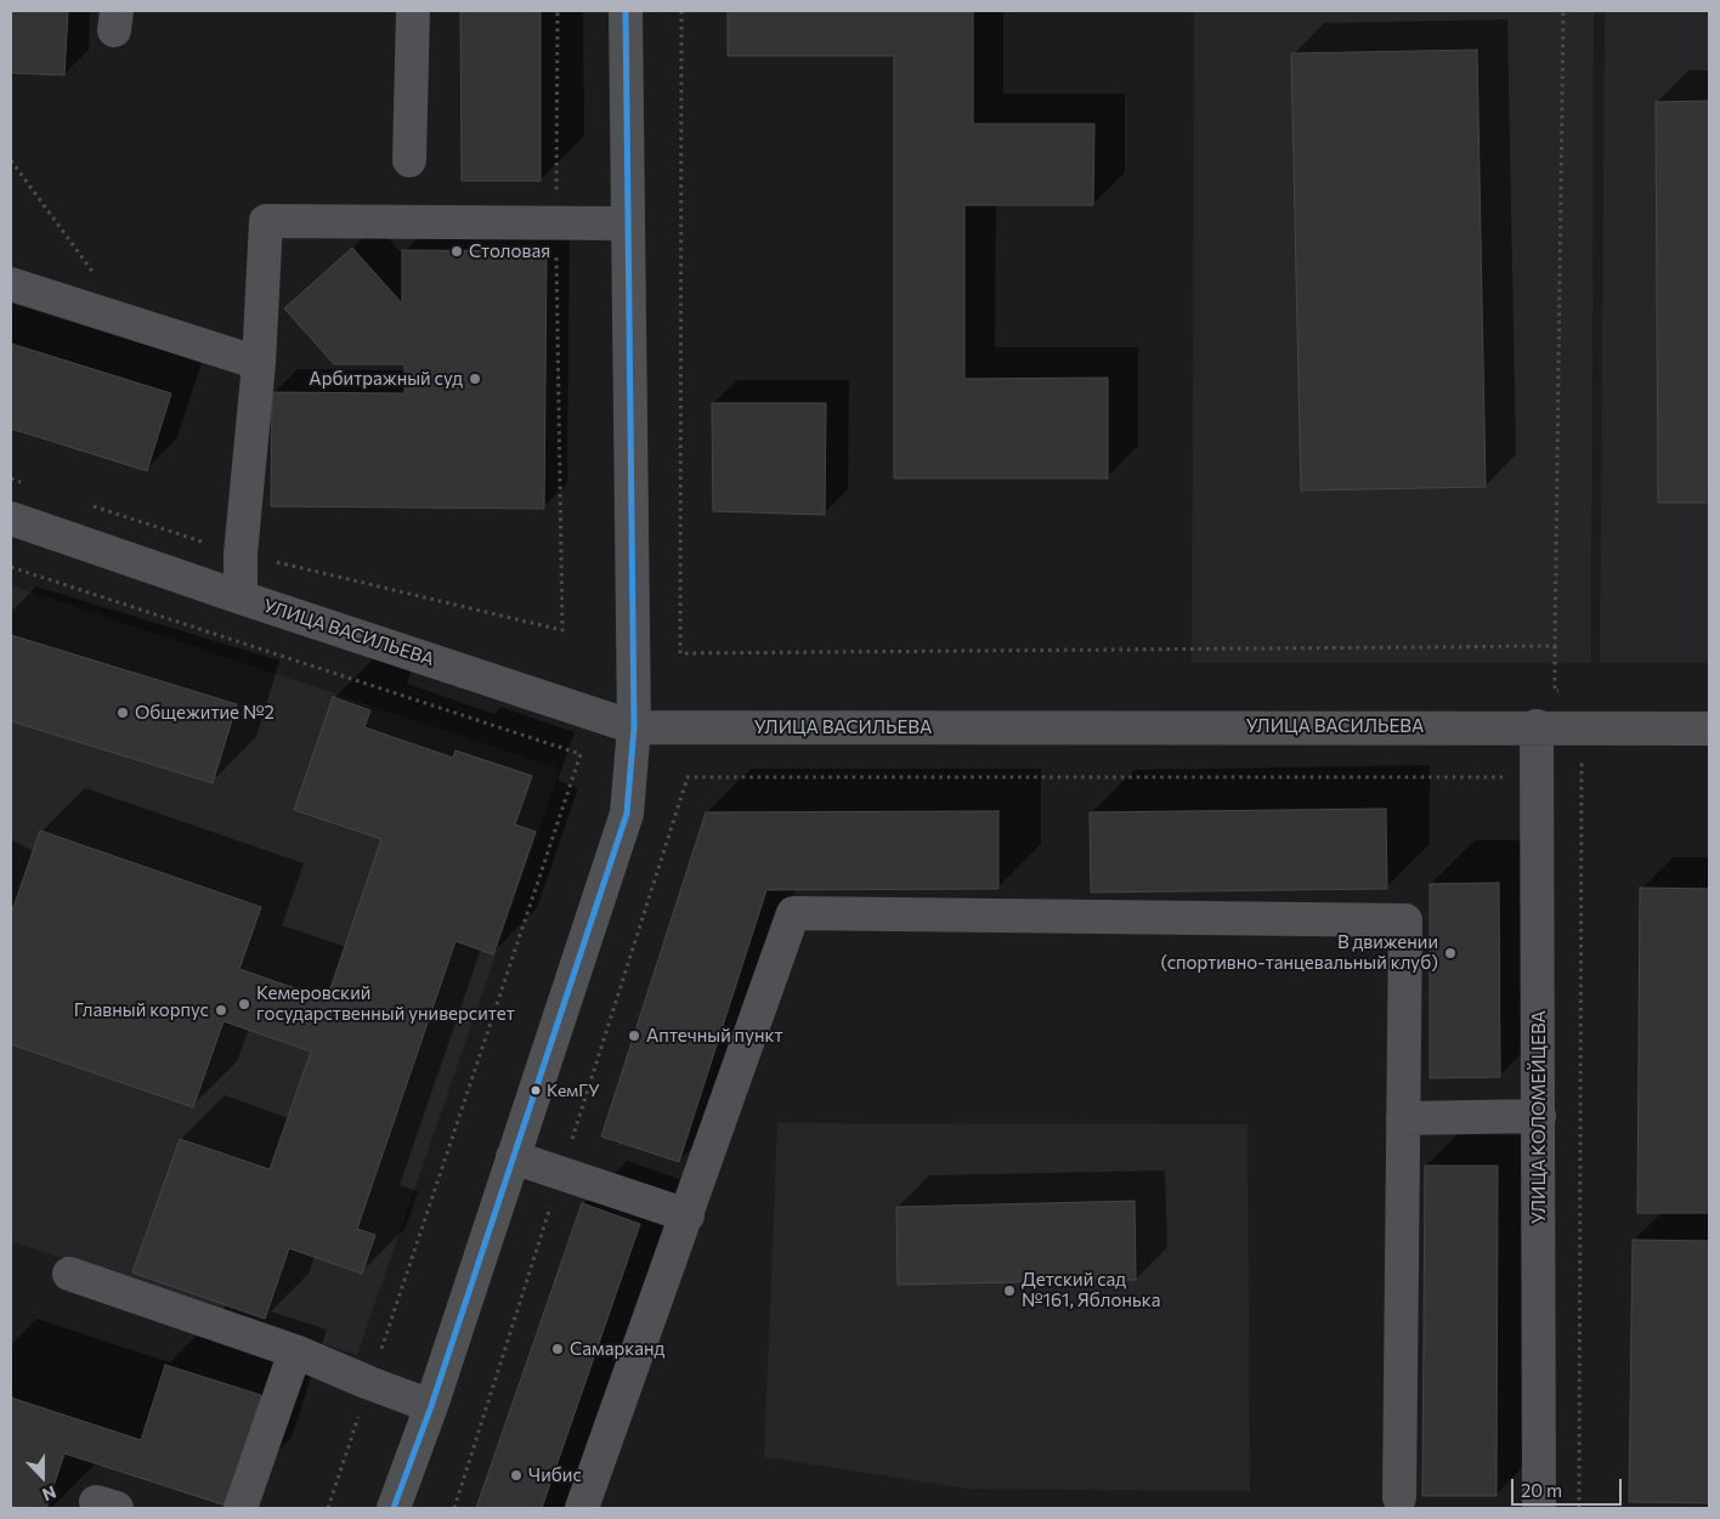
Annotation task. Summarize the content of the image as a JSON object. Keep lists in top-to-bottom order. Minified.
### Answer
{"streets":{"street":["УЛИЦА ВАСИЛЬЕВА","УЛИЦА КОЛОМЕЙЦЕВА"]},"crossings":[["УЛИЦА ВАСИЛЬЕВА","УЛИЦА КОЛОМЕЙЦЕВА"]],"places":["Столовая","Арбитражный суд","Общежитие №2","В движении (спортивно-танцевальный клуб)","Кемеровский государственный университет","Главный корпус","Аптечный пункт","КемГУ","Детский сад №161, Яблонька","Самарканд","Чибис"],"scale_bar":"20 m","north":"bottom"}
